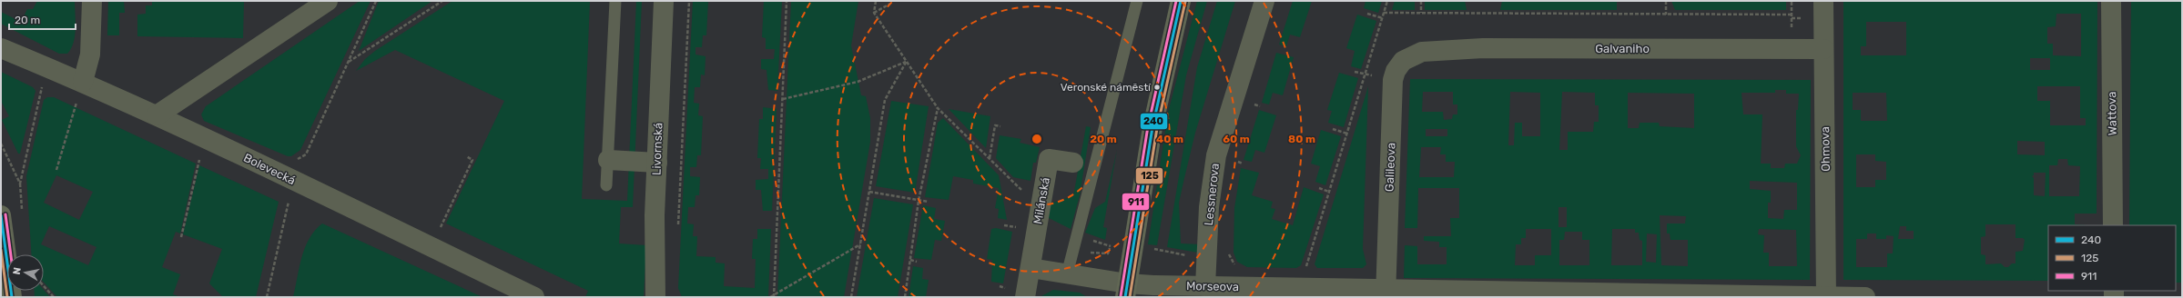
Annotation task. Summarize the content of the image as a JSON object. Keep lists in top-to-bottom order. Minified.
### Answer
{"streets":{"street":["Galvaniho","Wattova","Livornská","Ohmova","Galileova","Bolevecká","Lessnerova","Milánská","Morseova"]},"crossings":[["Galvaniho","Ohmova"],["Galvaniho","Galileova"],["Ohmova","Morseova"],["Galileova","Morseova"],["Lessnerova","Morseova"]],"places":["Veronské náměstí"],"lines":["transit line 240","transit line 911","transit line 125"],"legend":["240","125","911"],"scale_bar":"20 m","north":"left","rings":["20 m","40 m","60 m","80 m"]}
